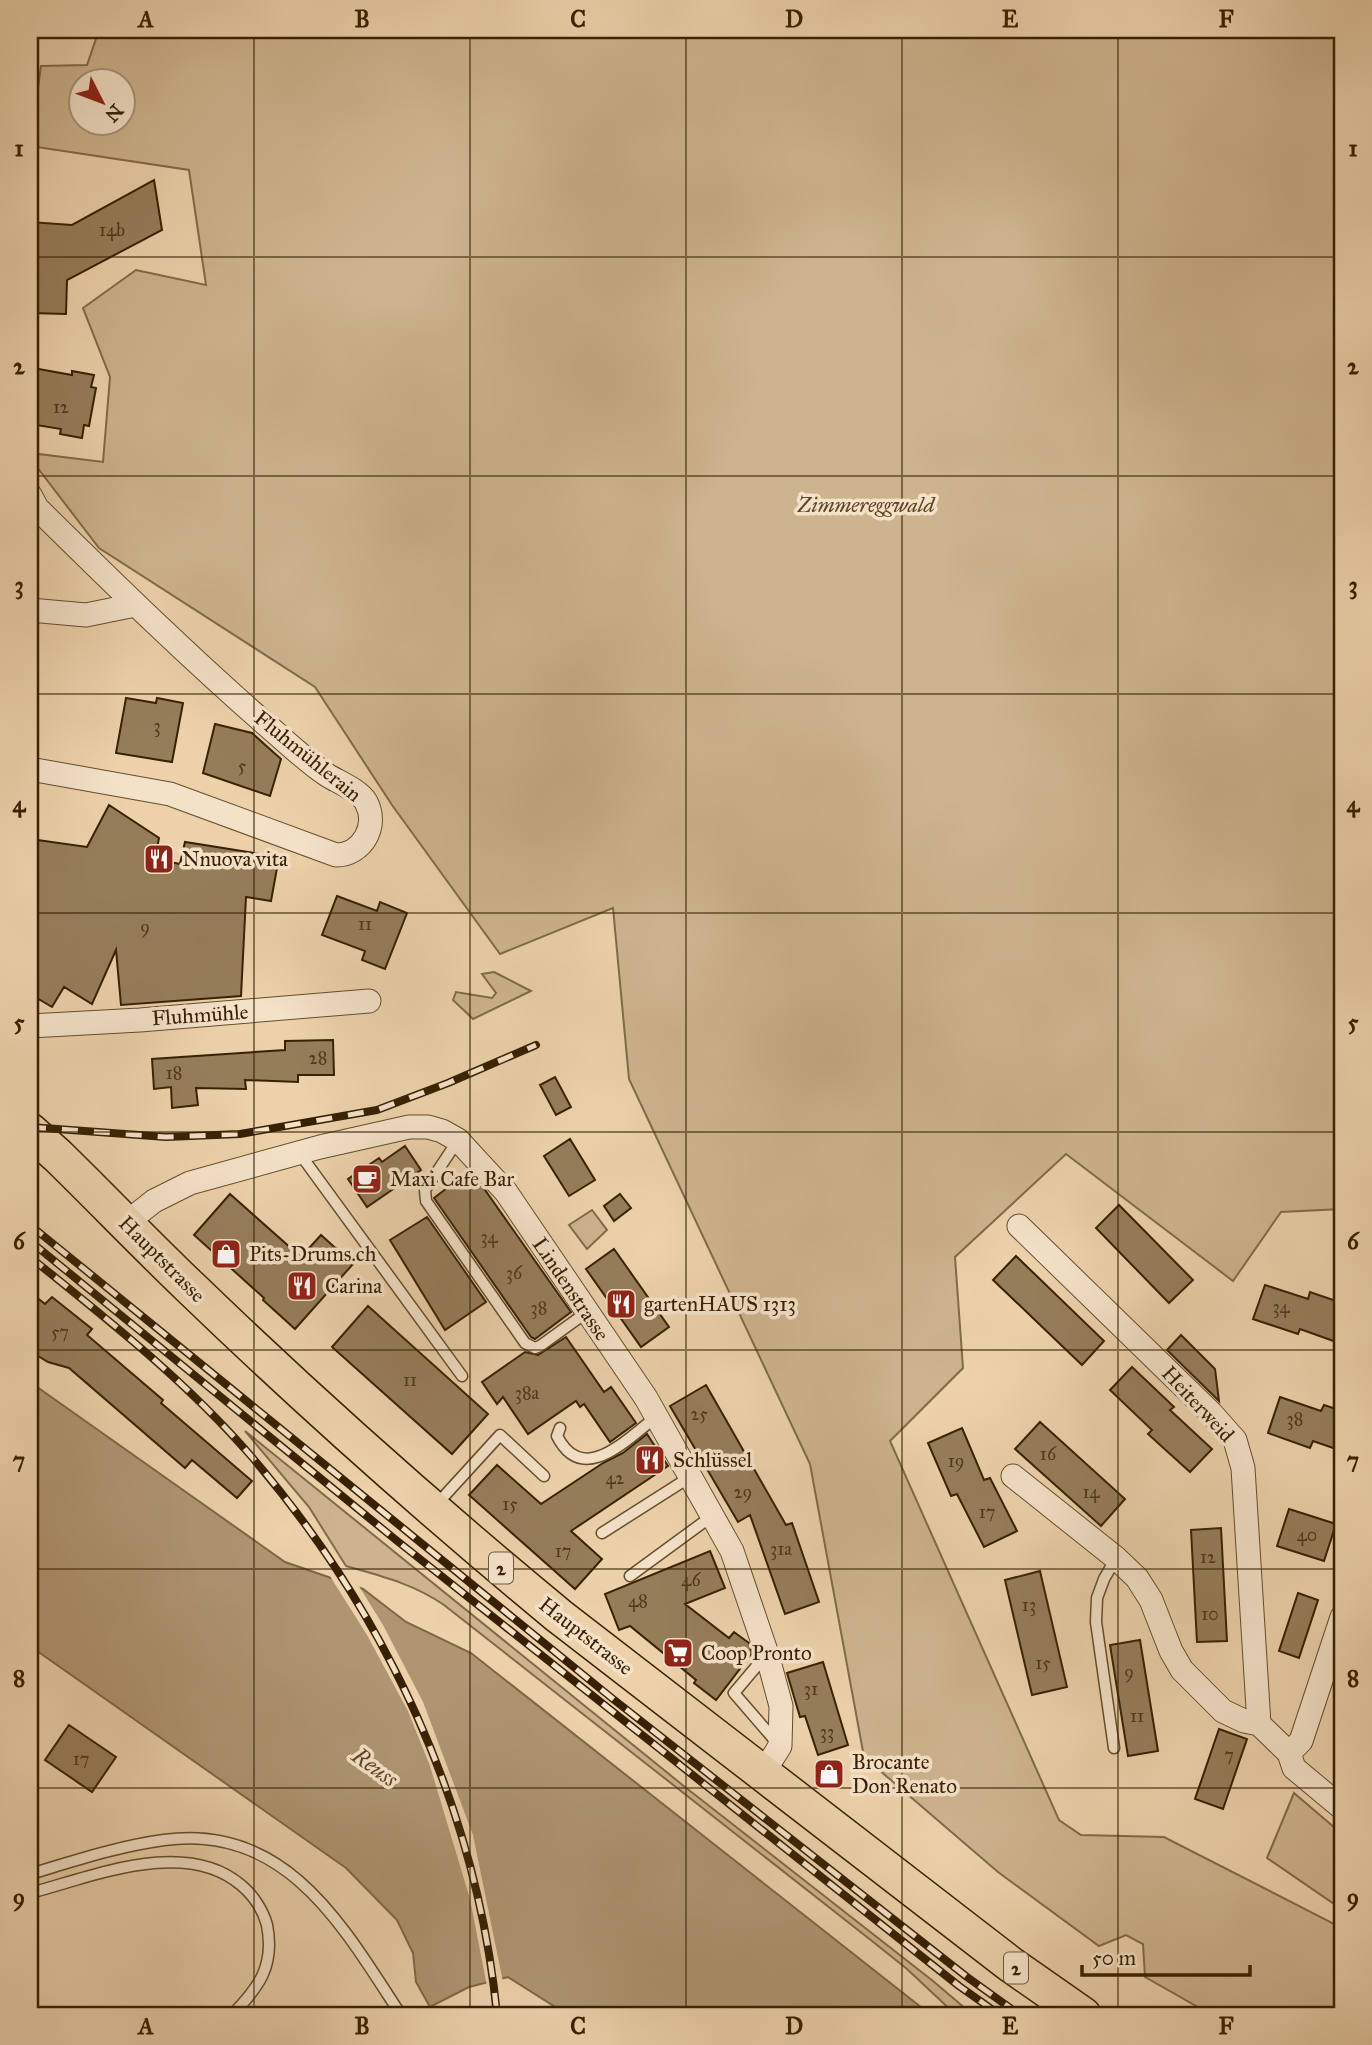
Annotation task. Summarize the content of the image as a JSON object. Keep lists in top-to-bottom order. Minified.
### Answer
{"streets":{"main road":["Hauptstrasse","2"],"street":["Fluhmühlerain","Fluhmühle","Lindenstrasse","Heiterweid"]},"crossings":[["Hauptstrasse","Lindenstrasse"]],"water":["Reuss"],"parks":["Zimmereggwald"],"places":{"restaurant":["Nnuova vita","Carina","gartenHAUS 1313","Schlüssel"],"cafe":["Maxi Cafe Bar"],"shop":["Pits-Drums.ch","Brocante Don Renato"],"supermarket":["Coop Pronto"]},"house_numbers":["14b","12","3","5","11","9","28","18","34","36","34","38","57","11","38a","25","38","16","19","42","29","14","15","17","40","31a","17","12","46","48","13","10","15","9","31","11","33","7","17"],"scale_bar":"50 m","north":"bottom right","grid":{"columns":["A","B","C","D","E","F"],"rows":["1","2","3","4","5","6","7","8","9"]}}
